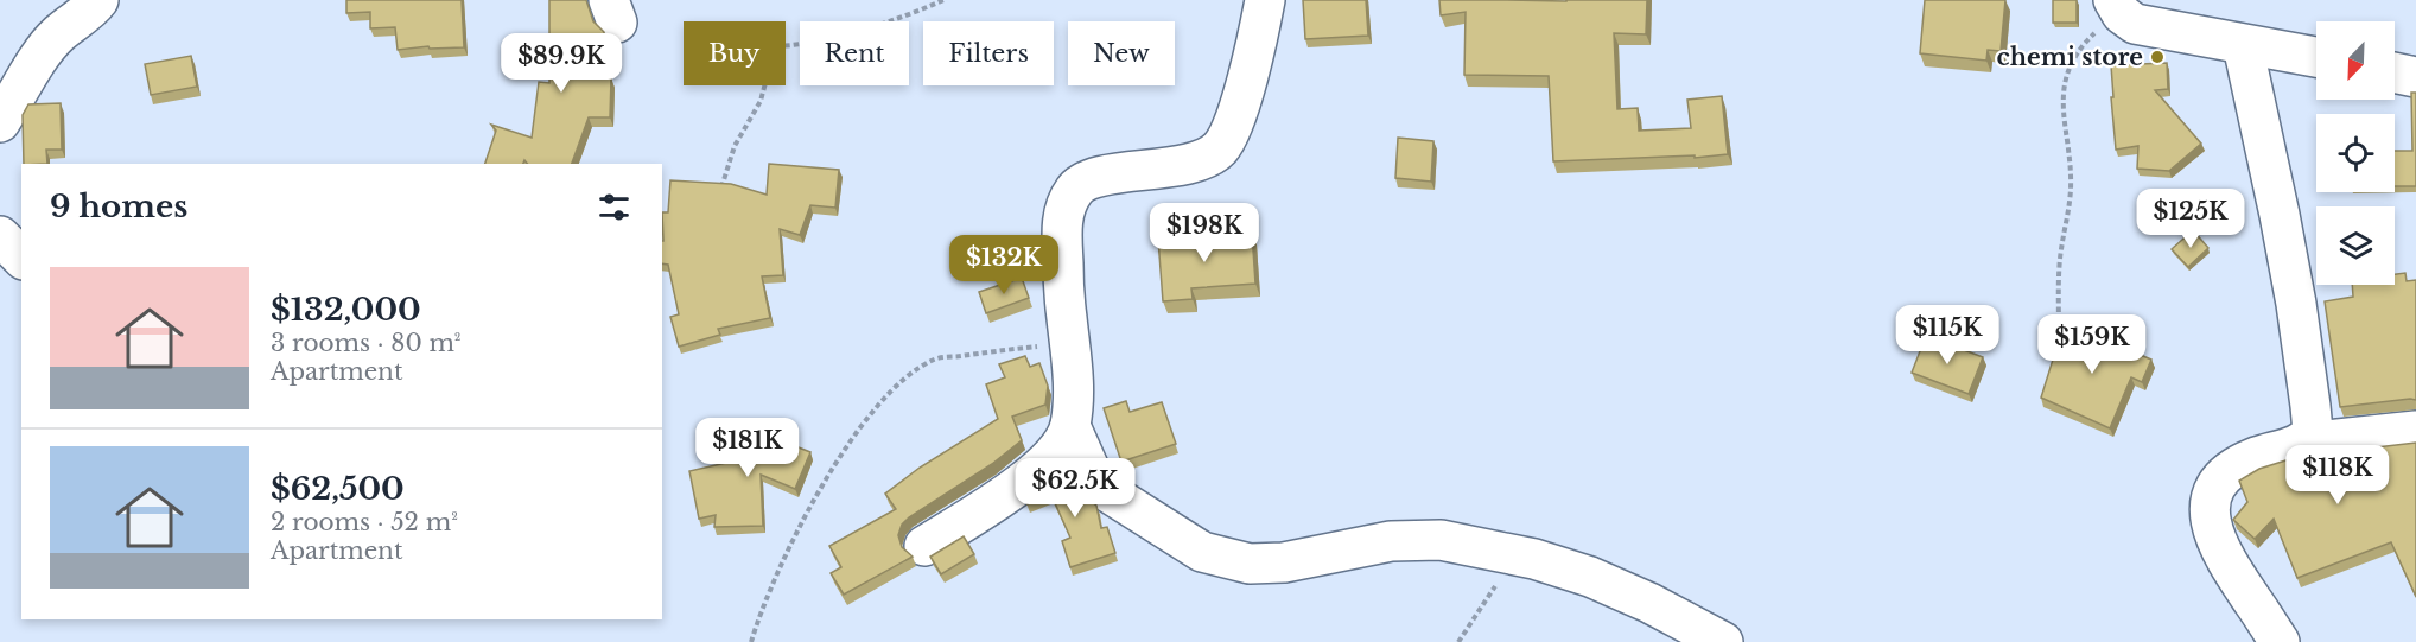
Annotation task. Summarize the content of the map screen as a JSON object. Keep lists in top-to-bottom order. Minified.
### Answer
{"places":["chemi store"],"north":"bottom left","page":{"chip":["Buy","Rent","Filters","New"],"price":["$89.9K","$125K","$198K","$132K","$115K","$159K","$181K","$118K","$62.5K"],"heading":"9 homes","list":[{"name":"$132,000","note":"3 rooms · 80 m² · Apartment"},{"name":"$62,500","note":"2 rooms · 52 m² · Apartment"}]}}
